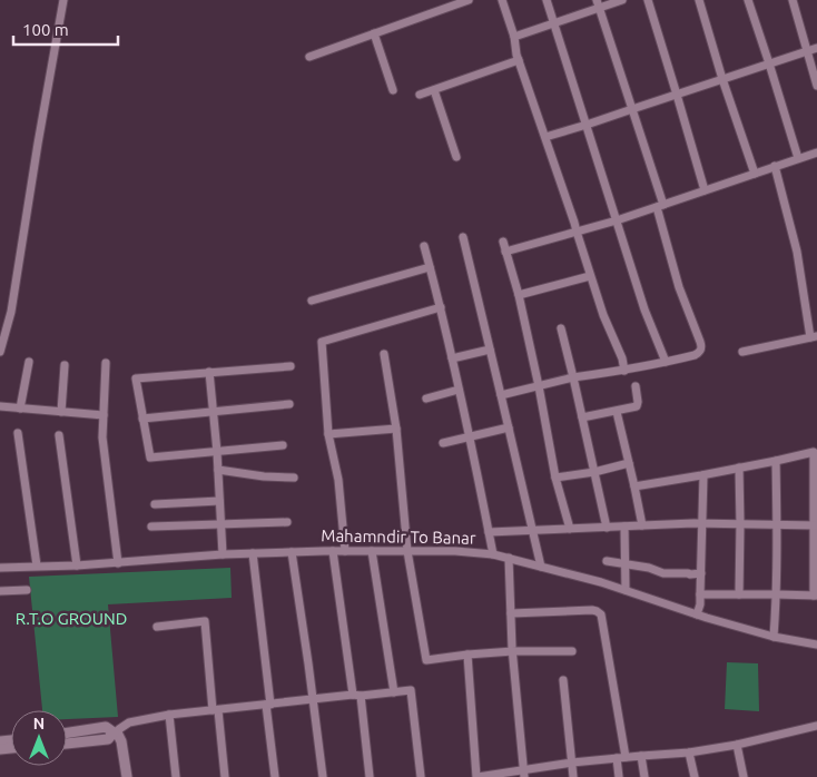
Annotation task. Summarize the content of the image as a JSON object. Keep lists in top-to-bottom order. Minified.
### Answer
{"streets":{"street":["Mahamndir To Banar"]},"parks":["R.T.O GROUND"],"scale_bar":"100 m","north":"top"}
